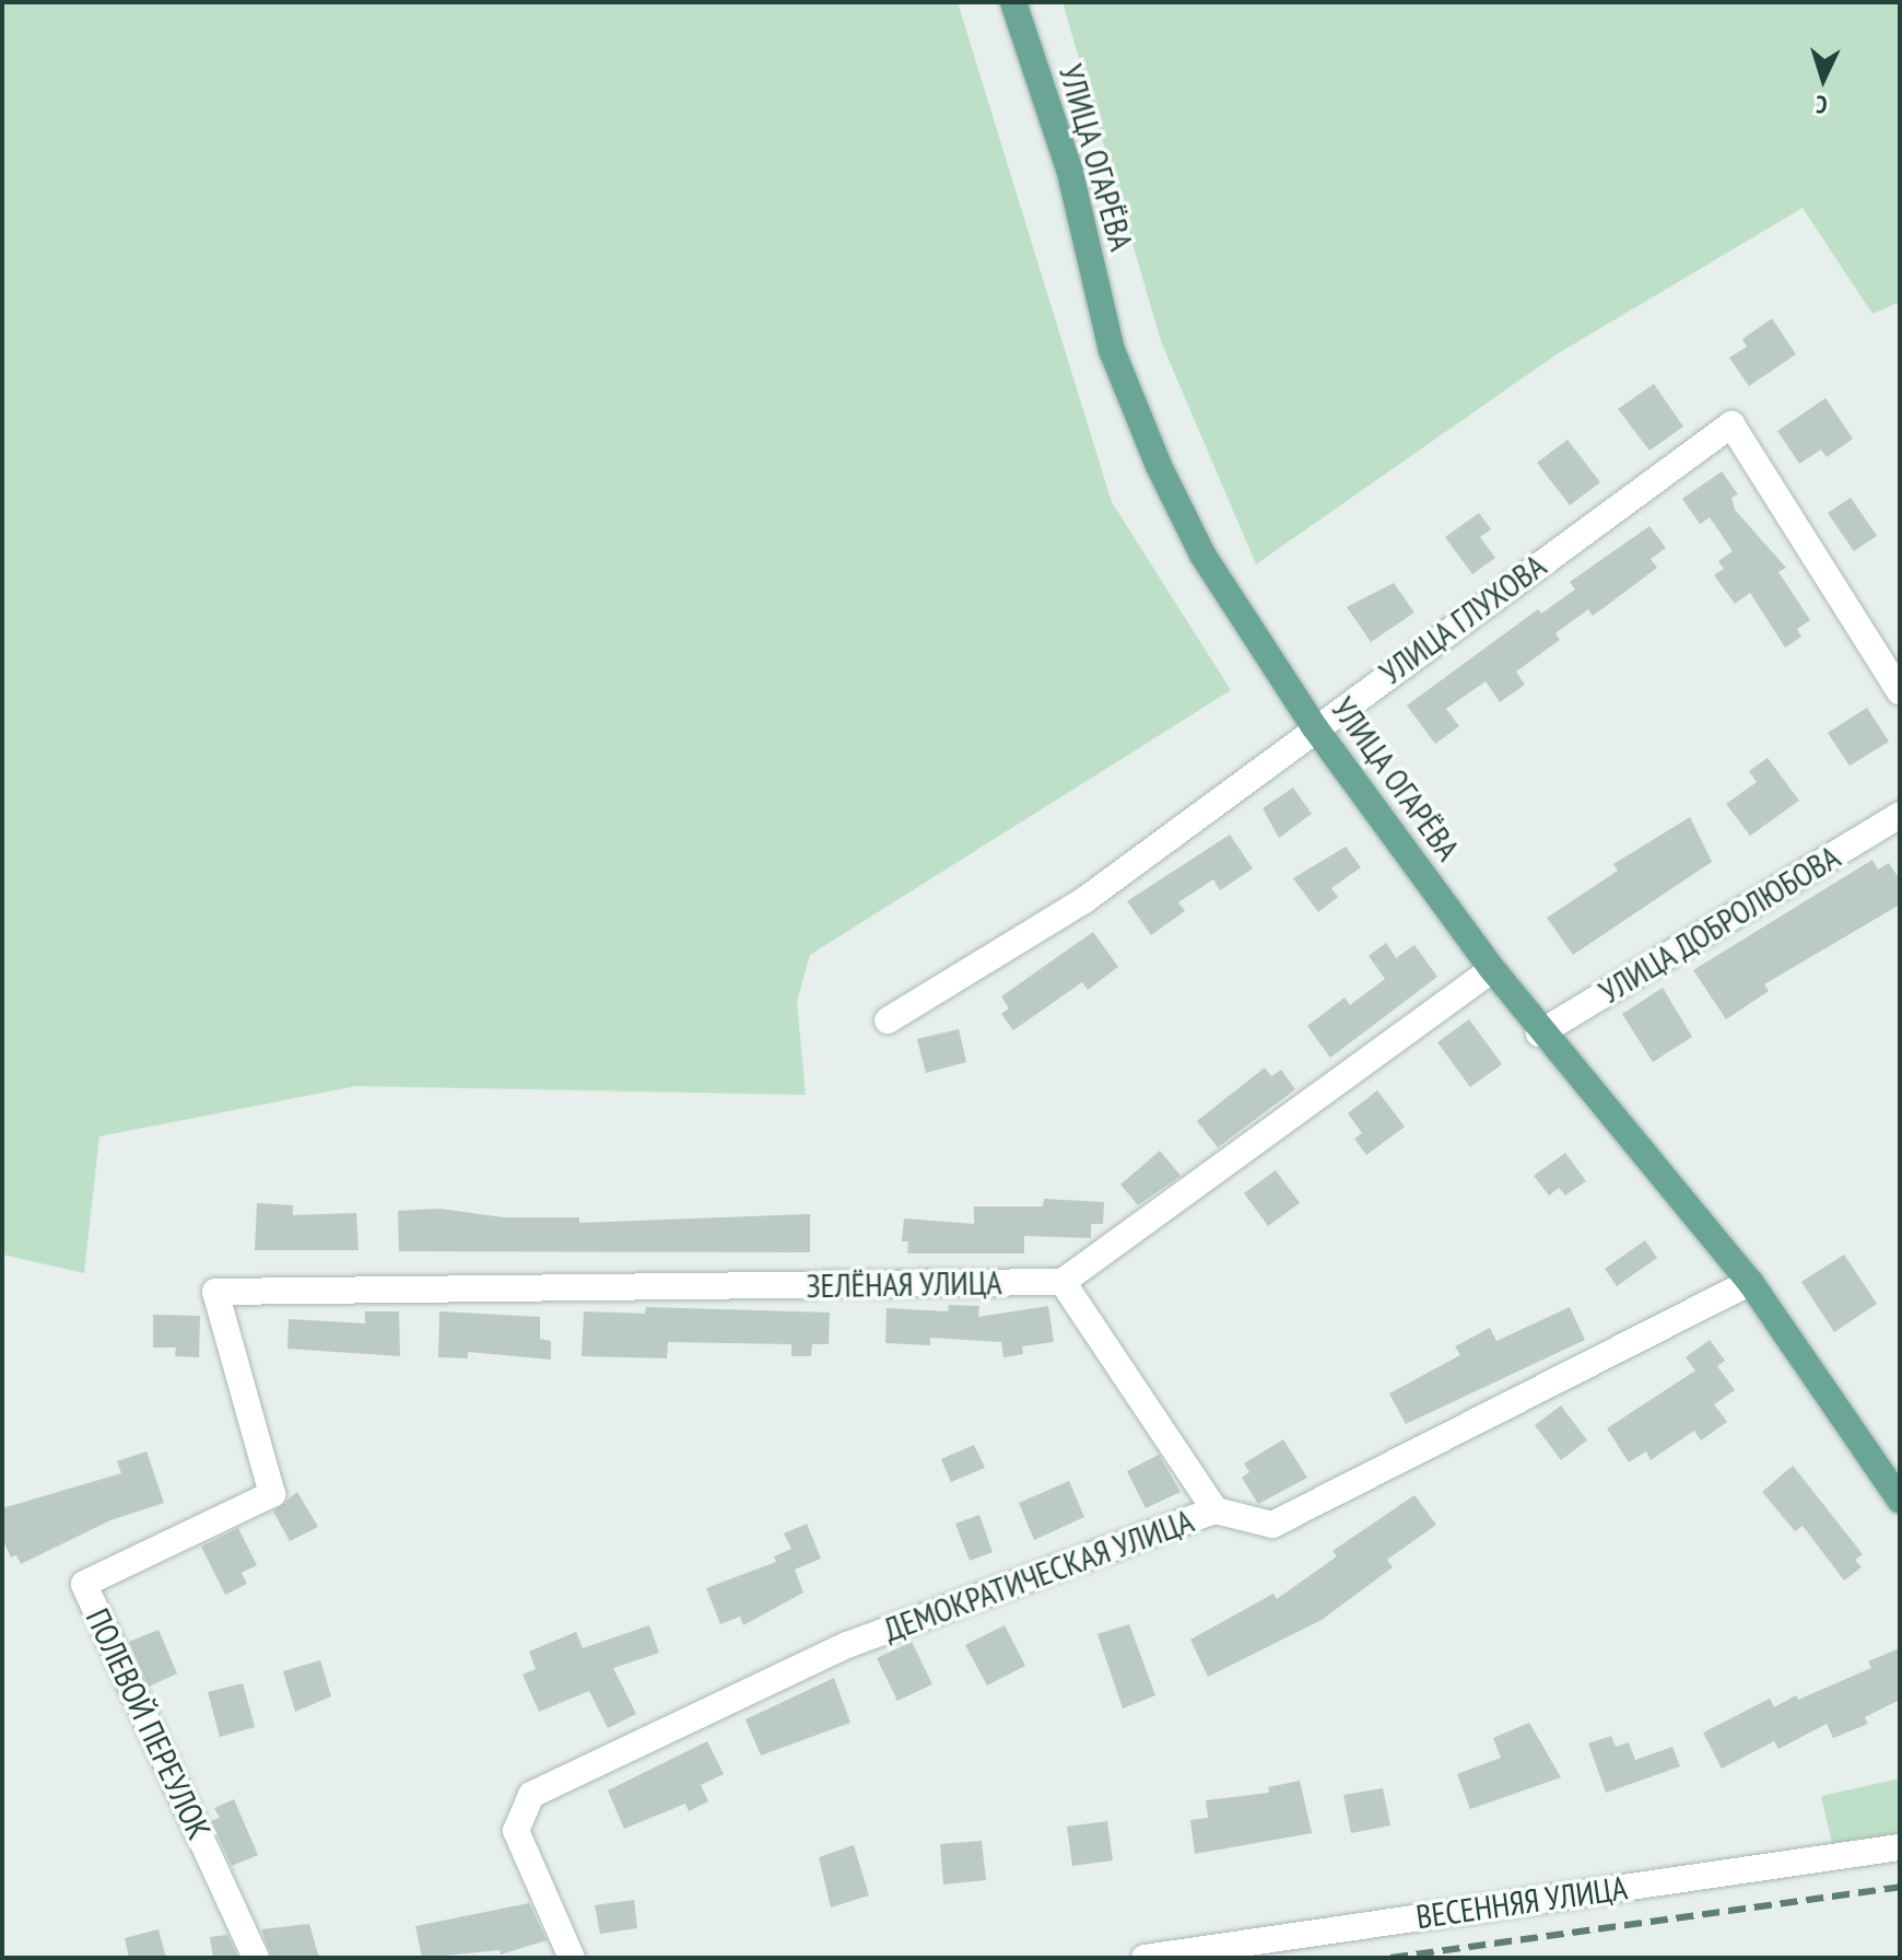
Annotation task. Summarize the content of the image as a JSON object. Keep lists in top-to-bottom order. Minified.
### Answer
{"streets":{"main road":["УЛИЦА ОГАРЁВА"],"street":["УЛИЦА ГЛУХОВА","УЛИЦА ДОБРОЛЮБОВА","ЗЕЛЁНАЯ УЛИЦА","ДЕМОКРАТИЧЕСКАЯ УЛИЦА","ПОЛЕВОЙ ПЕРЕУЛОК","ВЕСЕННЯЯ УЛИЦА"]},"crossings":[["УЛИЦА ОГАРЁВА","УЛИЦА ГЛУХОВА"],["УЛИЦА ОГАРЁВА","УЛИЦА ДОБРОЛЮБОВА"],["УЛИЦА ОГАРЁВА","ДЕМОКРАТИЧЕСКАЯ УЛИЦА"],["ЗЕЛЁНАЯ УЛИЦА","ПОЛЕВОЙ ПЕРЕУЛОК"]],"north":"bottom"}
